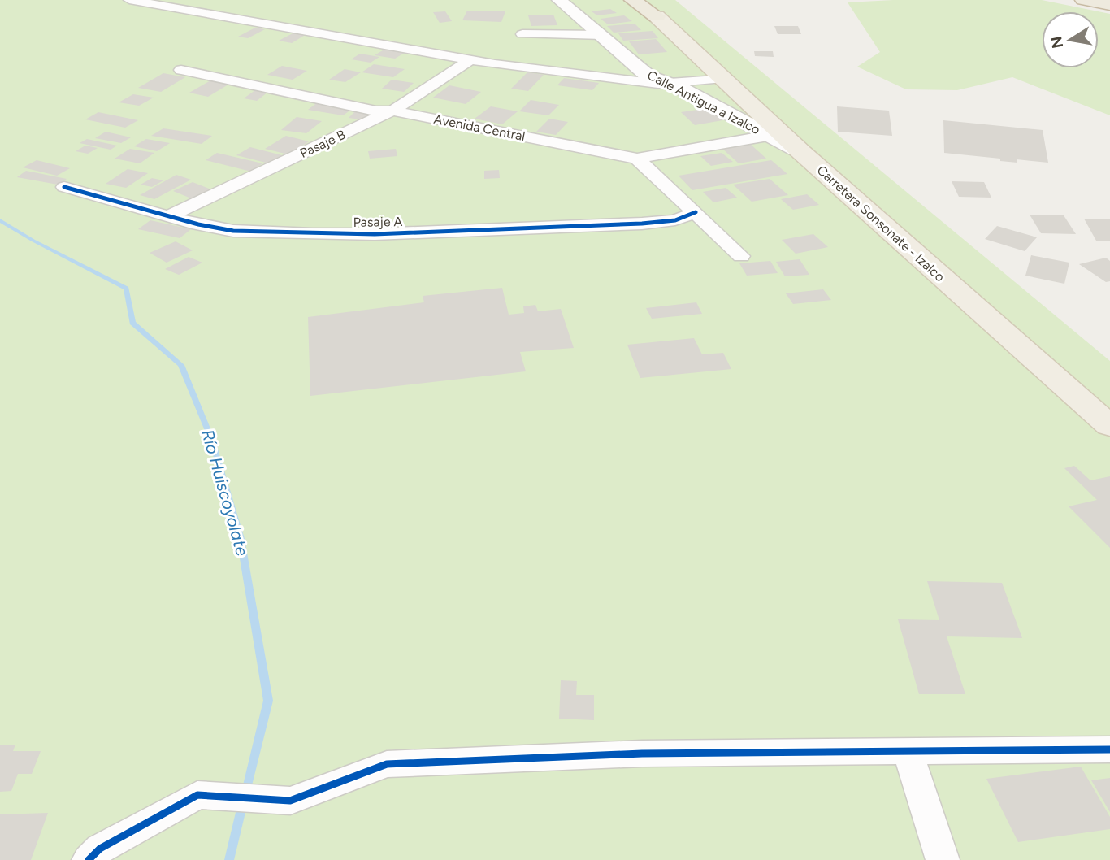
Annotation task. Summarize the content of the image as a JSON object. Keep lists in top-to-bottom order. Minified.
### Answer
{"streets":{"main road":["Carretera Sonsonate - Izalco"],"street":["Calle Antigua a Izalco","Avenida Central","Pasaje B","Pasaje A"]},"crossings":[["Calle Antigua a Izalco","Carretera Sonsonate - Izalco"],["Avenida Central","Pasaje B"],["Pasaje B","Pasaje A"]],"water":["Río Huiscoyolate"],"north":"left"}
